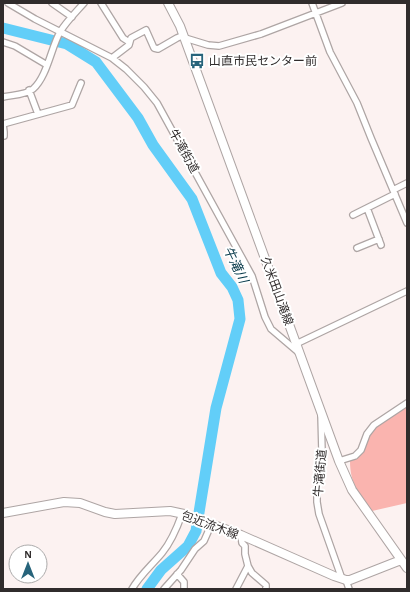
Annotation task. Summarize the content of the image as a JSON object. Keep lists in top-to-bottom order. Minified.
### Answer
{"streets":{"street":["牛滝街道","久米田山滝線","包近流木線"]},"crossings":[["牛滝街道","久米田山滝線"],["牛滝街道","包近流木線"]],"water":["牛滝川"],"places":{"bus stop":["山直市民センター前"]},"north":"top"}
